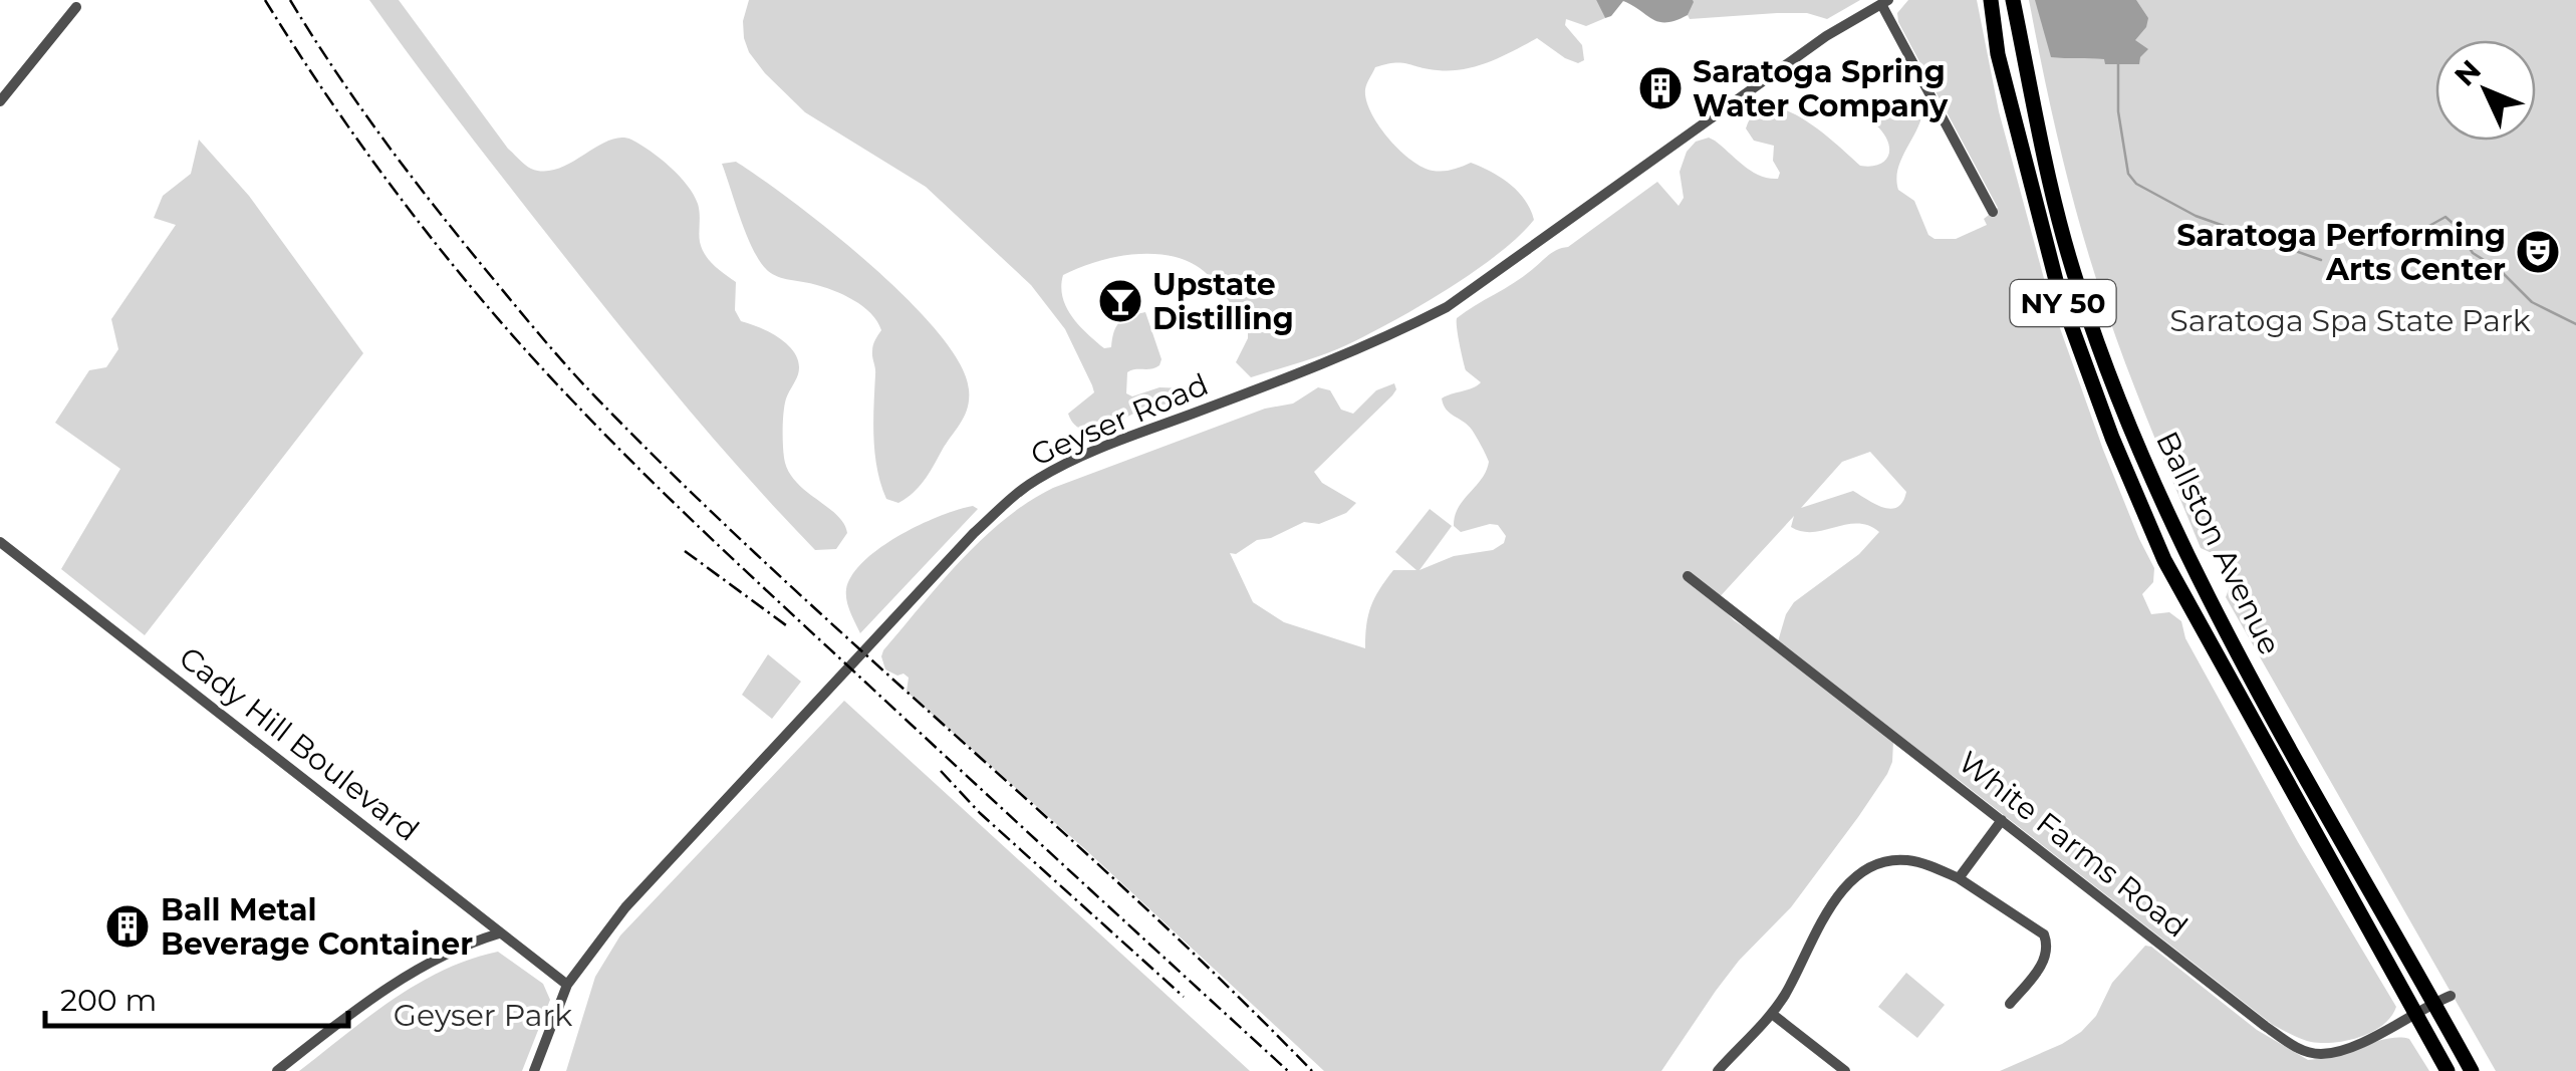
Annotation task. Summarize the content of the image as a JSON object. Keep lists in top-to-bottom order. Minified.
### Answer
{"streets":{"highway":["NY 50","Ballston Avenue"],"street":["Geyser Road","Cady Hill Boulevard","White Farms Road"]},"crossings":[["Geyser Road","Cady Hill Boulevard"],["Ballston Avenue","White Farms Road"]],"parks":["Saratoga Spa State Park","Geyser Park"],"places":{"building":["Saratoga Spring Water Company","Ball Metal Beverage Container"],"theatre":["Saratoga Performing Arts Center"],"bar":["Upstate Distilling"]},"scale_bar":"200 m","north":"top left"}
